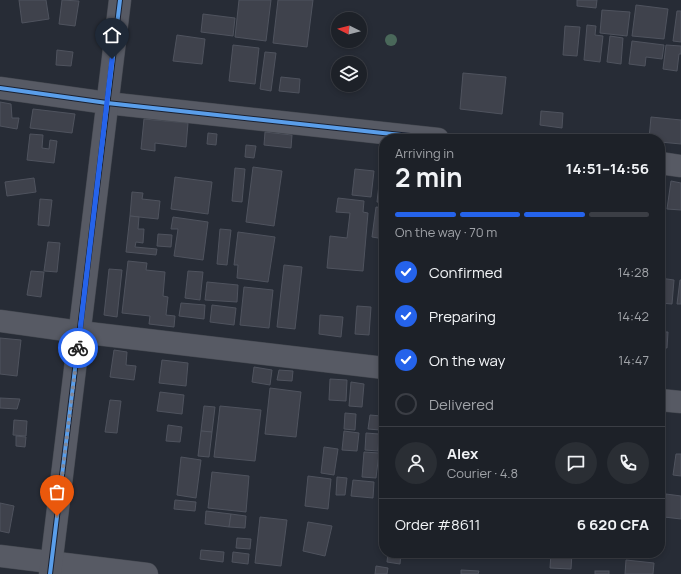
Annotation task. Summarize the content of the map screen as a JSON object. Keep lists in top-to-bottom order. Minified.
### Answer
{"north":"left","page":{"heading":["2 min","Arriving in","14:51–14:56"],"panel":["Alex","Courier · 4.8","Order #8611","6 620 CFA"],"bar":"On the way · 70 m","list":[["Confirmed","14:28"],["Preparing","14:42"],["On the way","14:47"],"Delivered"]}}
